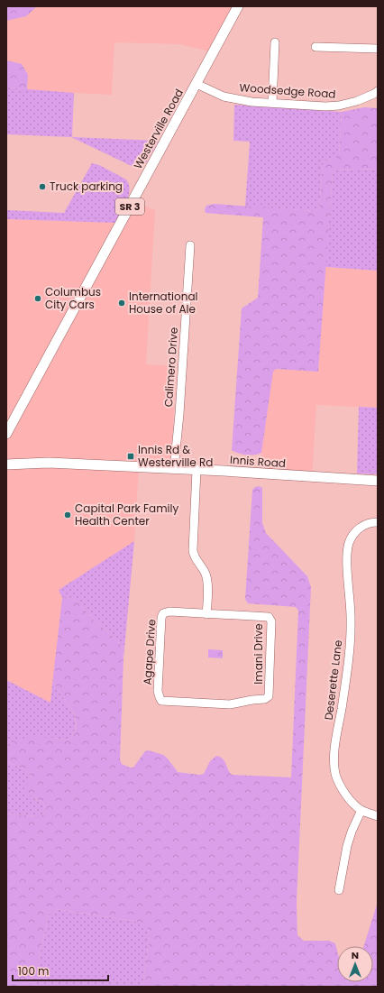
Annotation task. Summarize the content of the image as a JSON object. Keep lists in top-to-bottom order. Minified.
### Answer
{"streets":{"main road":["Westerville Road","SR 3","Innis Road"],"street":["Woodsedge Road","Calimero Drive","Agape Drive","Imani Drive","Deserette Lane"]},"crossings":[["Woodsedge Road","Westerville Road"],["Calimero Drive","Innis Road"],["Agape Drive","Imani Drive"]],"places":{"other":["Truck parking","Columbus City Cars","International House of Ale","Capital Park Family Health Center"],"transit":["Innis Rd & Westerville Rd"]},"scale_bar":"100 m","north":"top"}
